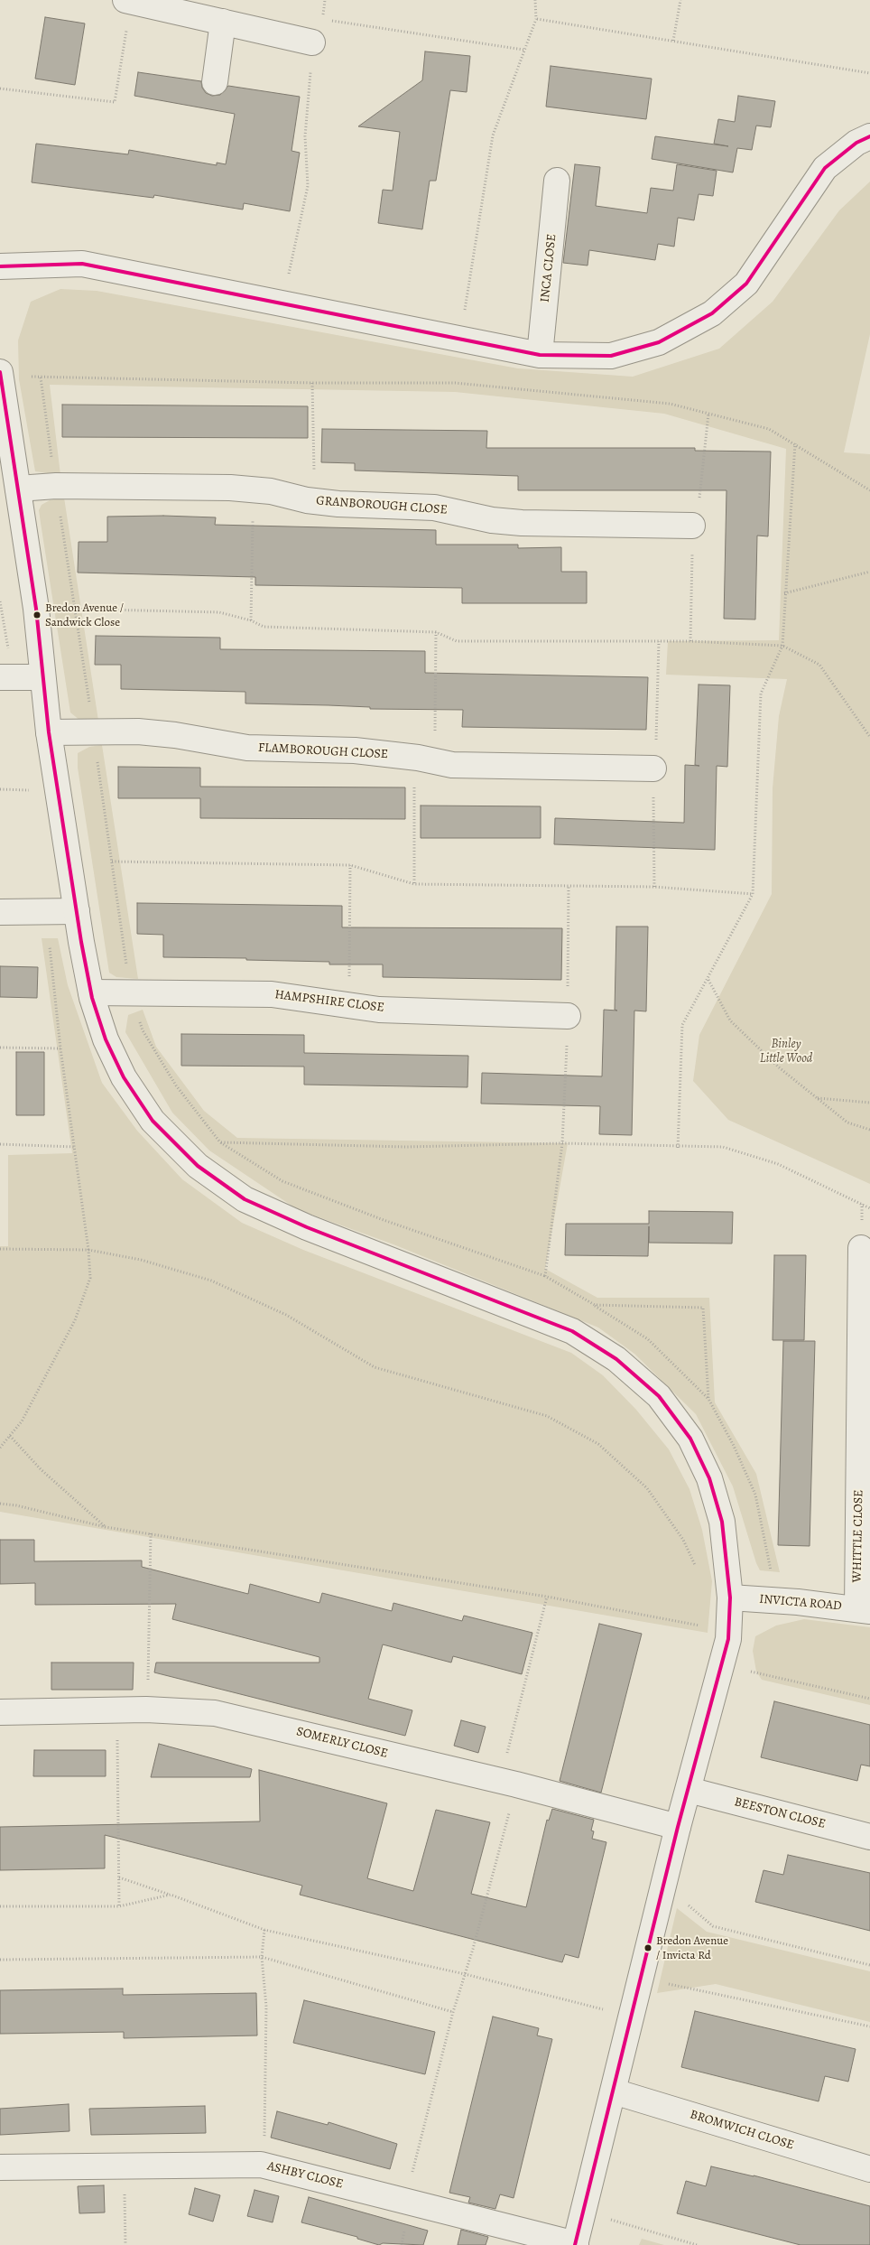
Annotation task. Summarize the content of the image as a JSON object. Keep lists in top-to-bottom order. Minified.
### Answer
{"streets":{"street":["INCA CLOSE","GRANBOROUGH CLOSE","FLAMBOROUGH CLOSE","HAMPSHIRE CLOSE","WHITTLE CLOSE","INVICTA ROAD","SOMERLY CLOSE","BEESTON CLOSE","BROMWICH CLOSE","ASHBY CLOSE"]},"crossings":[["WHITTLE CLOSE","INVICTA ROAD"]],"parks":["Binley Little Wood"],"places":["Bredon Avenue / Sandwick Close","Bredon Avenue / Invicta Rd"]}
